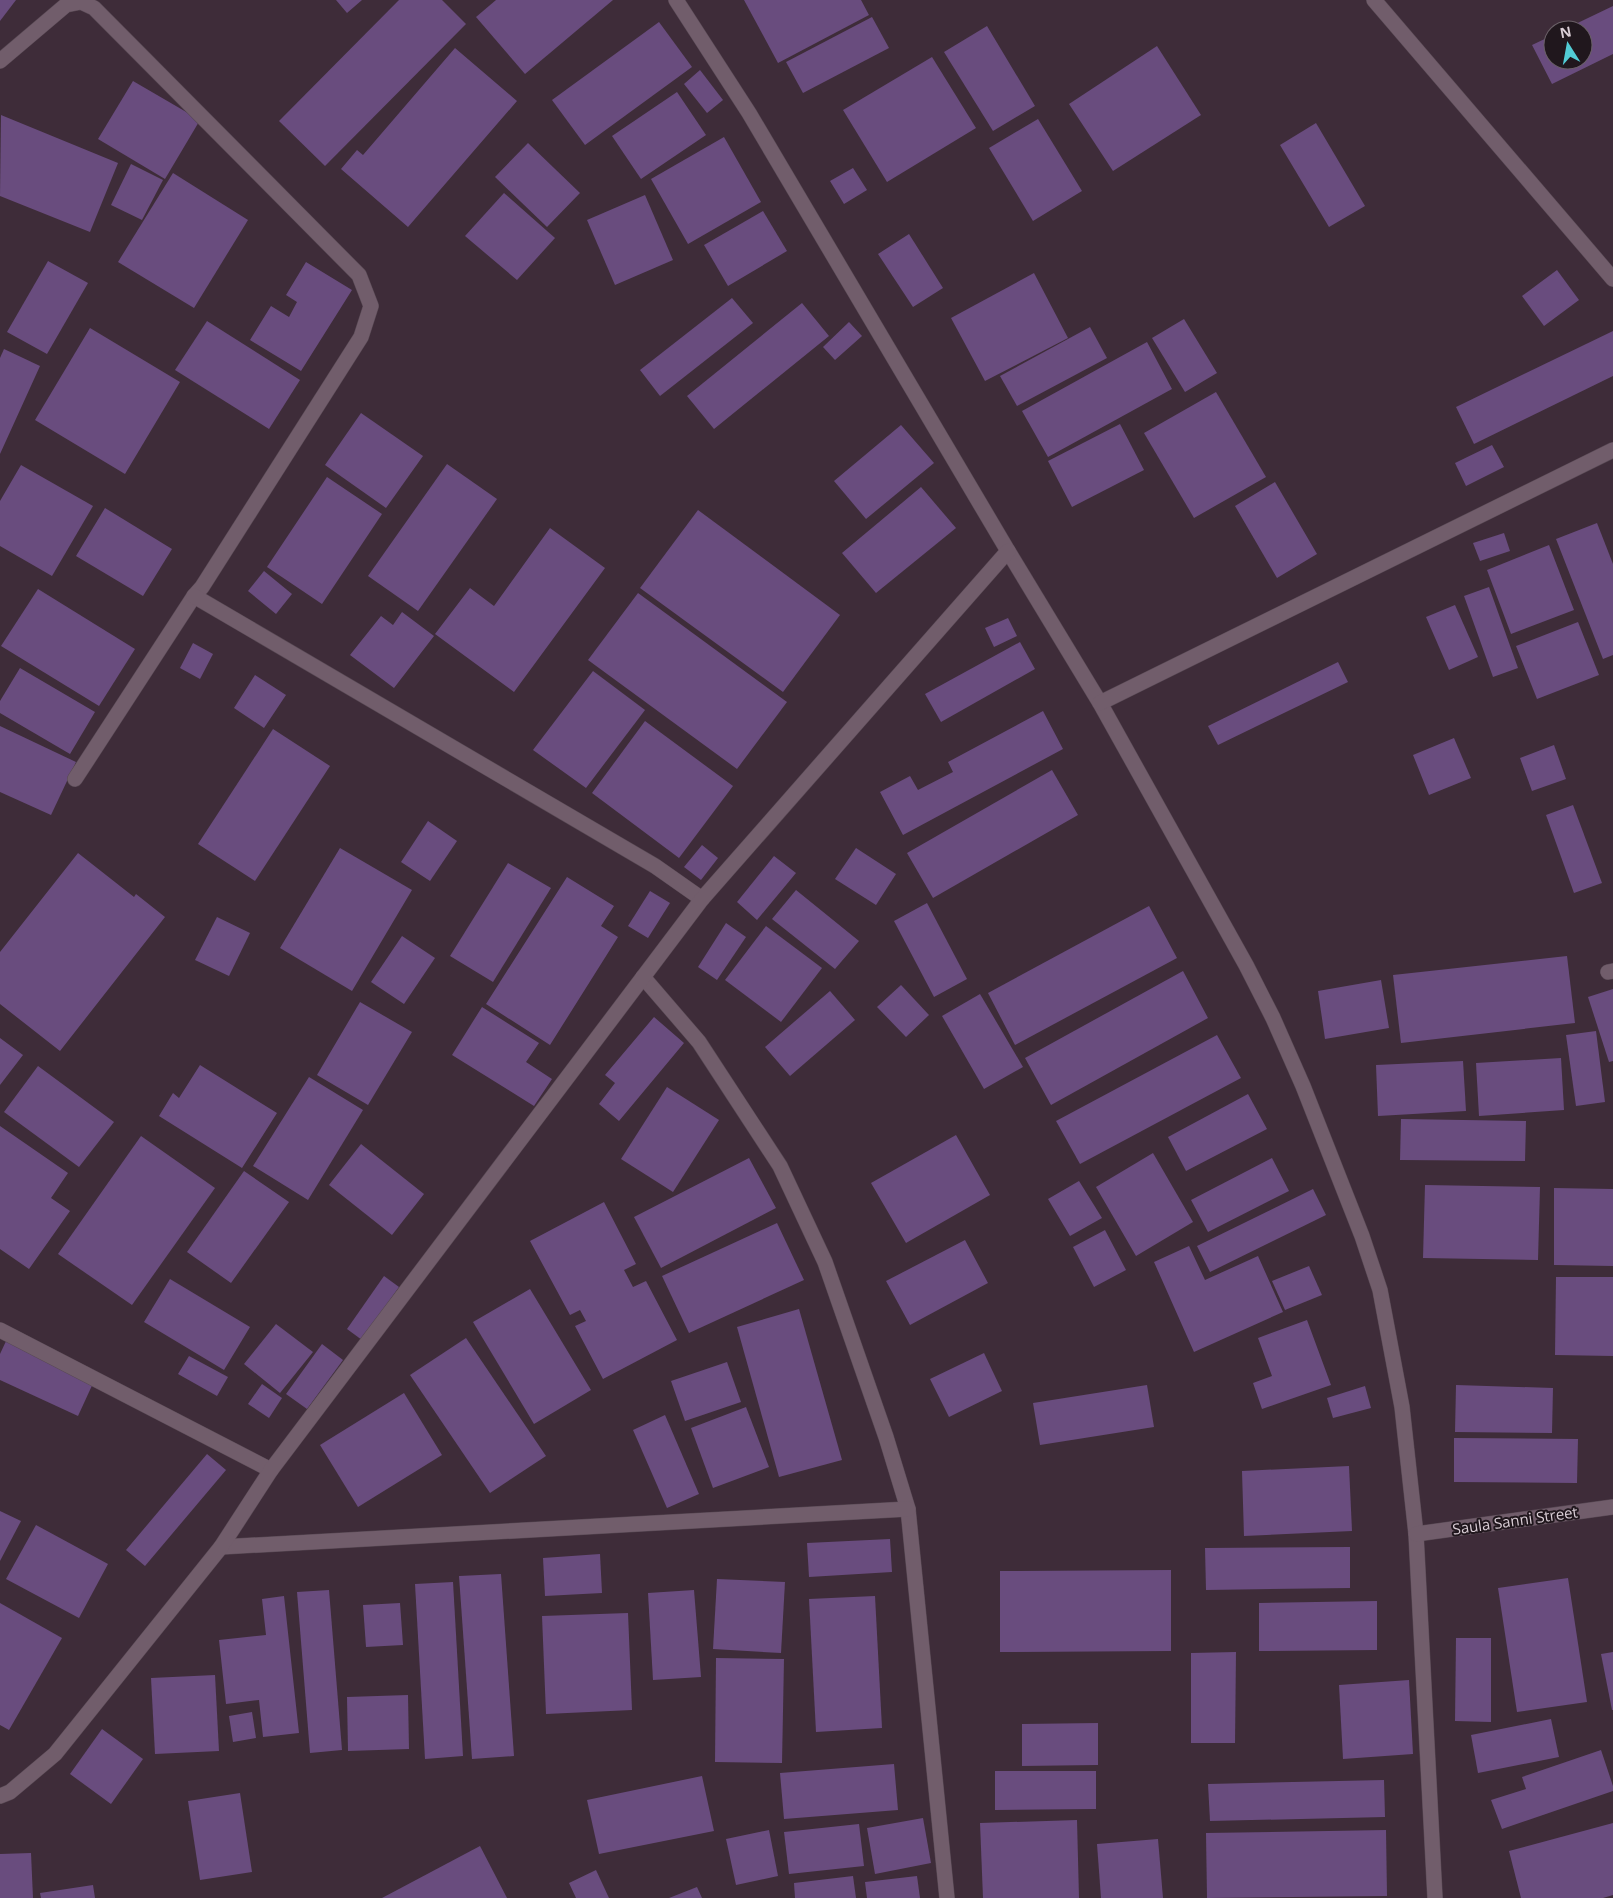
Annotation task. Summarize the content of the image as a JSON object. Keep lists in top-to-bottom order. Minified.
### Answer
{"streets":{"street":["Saula Sanni Street"]},"north":"top"}
